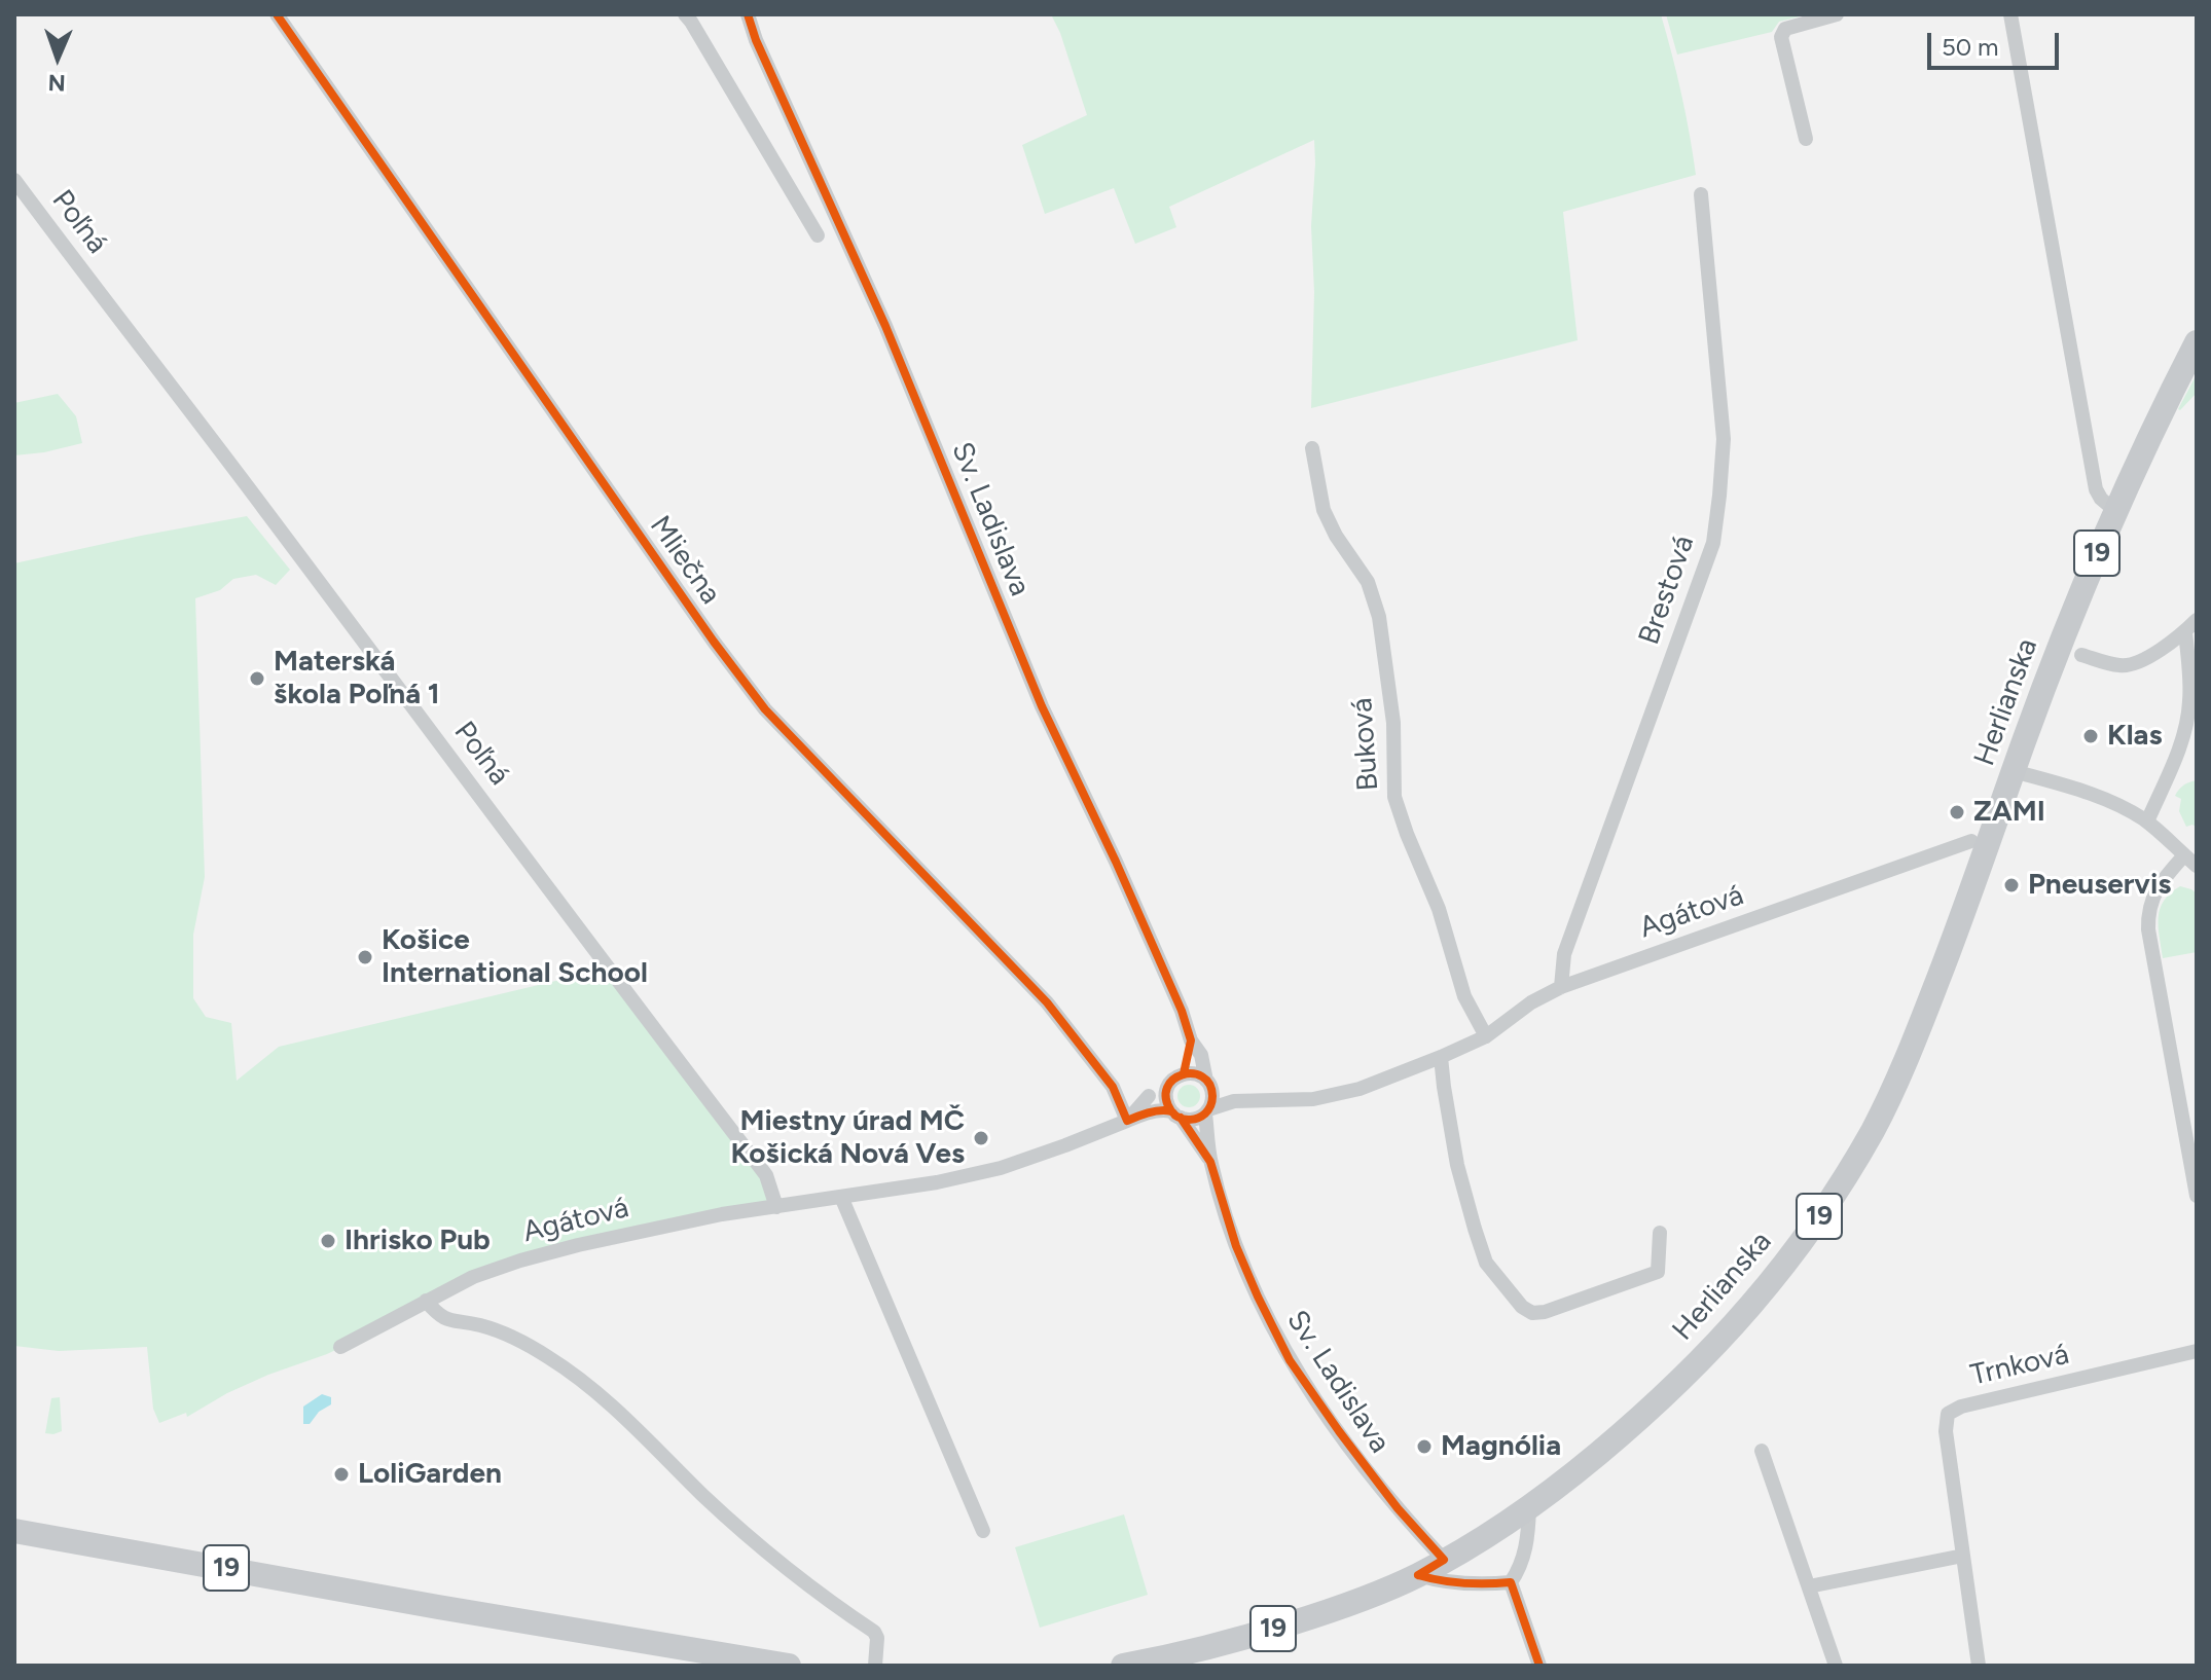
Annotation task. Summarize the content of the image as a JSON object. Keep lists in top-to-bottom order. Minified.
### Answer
{"streets":{"main road":["19","Herlianska"],"street":["Poľná","Sv. Ladislava","Mliečna","Brestová","Buková","Agátová","Trnková"]},"crossings":[["Poľná","Agátová"],["Sv. Ladislava","Herlianska"],["Sv. Ladislava","Agátová"],["Mliečna","Agátová"],["Brestová","Agátová"],["Buková","Agátová"]],"places":["Materská škola Poľná 1","Klas","ZAMI","Pneuservis","Košice International School","Miestny úrad MČ Košická Nová Ves","Ihrisko Pub","Magnólia","LoliGarden"],"scale_bar":"50 m","north":"bottom"}
